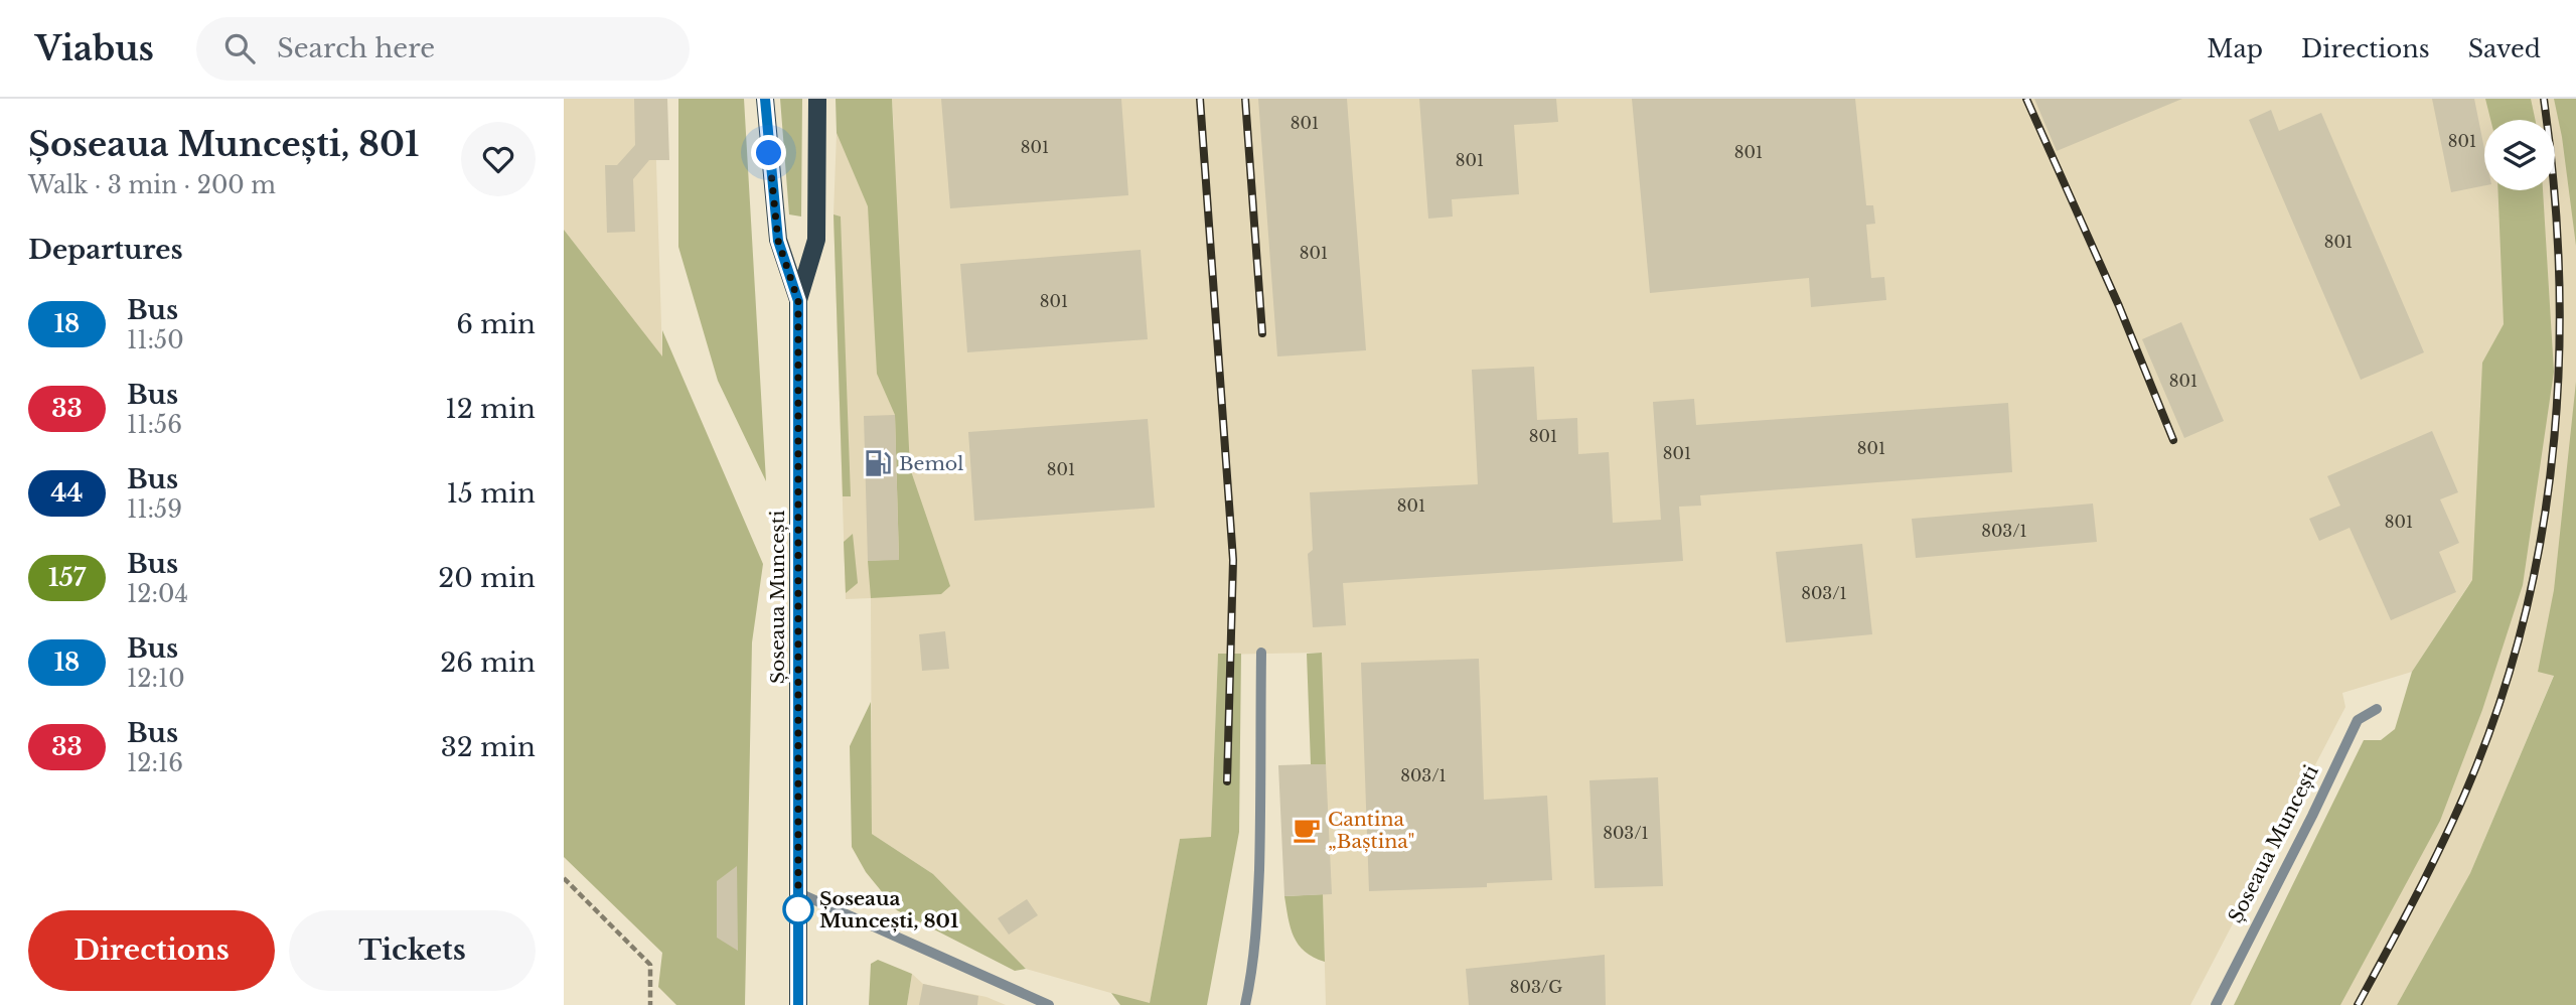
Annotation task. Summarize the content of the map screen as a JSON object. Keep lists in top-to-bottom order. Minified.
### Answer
{"streets":{"main road":["Șoseaua Muncești"]},"places":{"fuel station":["Bemol"],"cafe":["Cantina „Baștina\""],"other":["Șoseaua Muncești, 801"]},"lines":["bus line 18"],"house_numbers":["801","801","801","801","801","801","801","801","801","801","801","801","801","801","801","803/1","803/1","803/1","803/1","803/G"],"page":{"header":"Viabus","search":"Search here","nav":["Map","Directions","Saved"],"heading":[["Șoseaua Muncești, 801","Walk · 3 min · 200 m"],"Departures"],"list":[{"mark":"18","name":"Bus","note":"11:50","value":"6 min"},{"mark":"33","name":"Bus","note":"11:56","value":"12 min"},{"mark":"44","name":"Bus","note":"11:59","value":"15 min"},{"mark":"157","name":"Bus","note":"12:04","value":"20 min"},{"mark":"18","name":"Bus","note":"12:10","value":"26 min"},{"mark":"33","name":"Bus","note":"12:16","value":"32 min"}],"buttons":["Directions","Tickets"]}}
